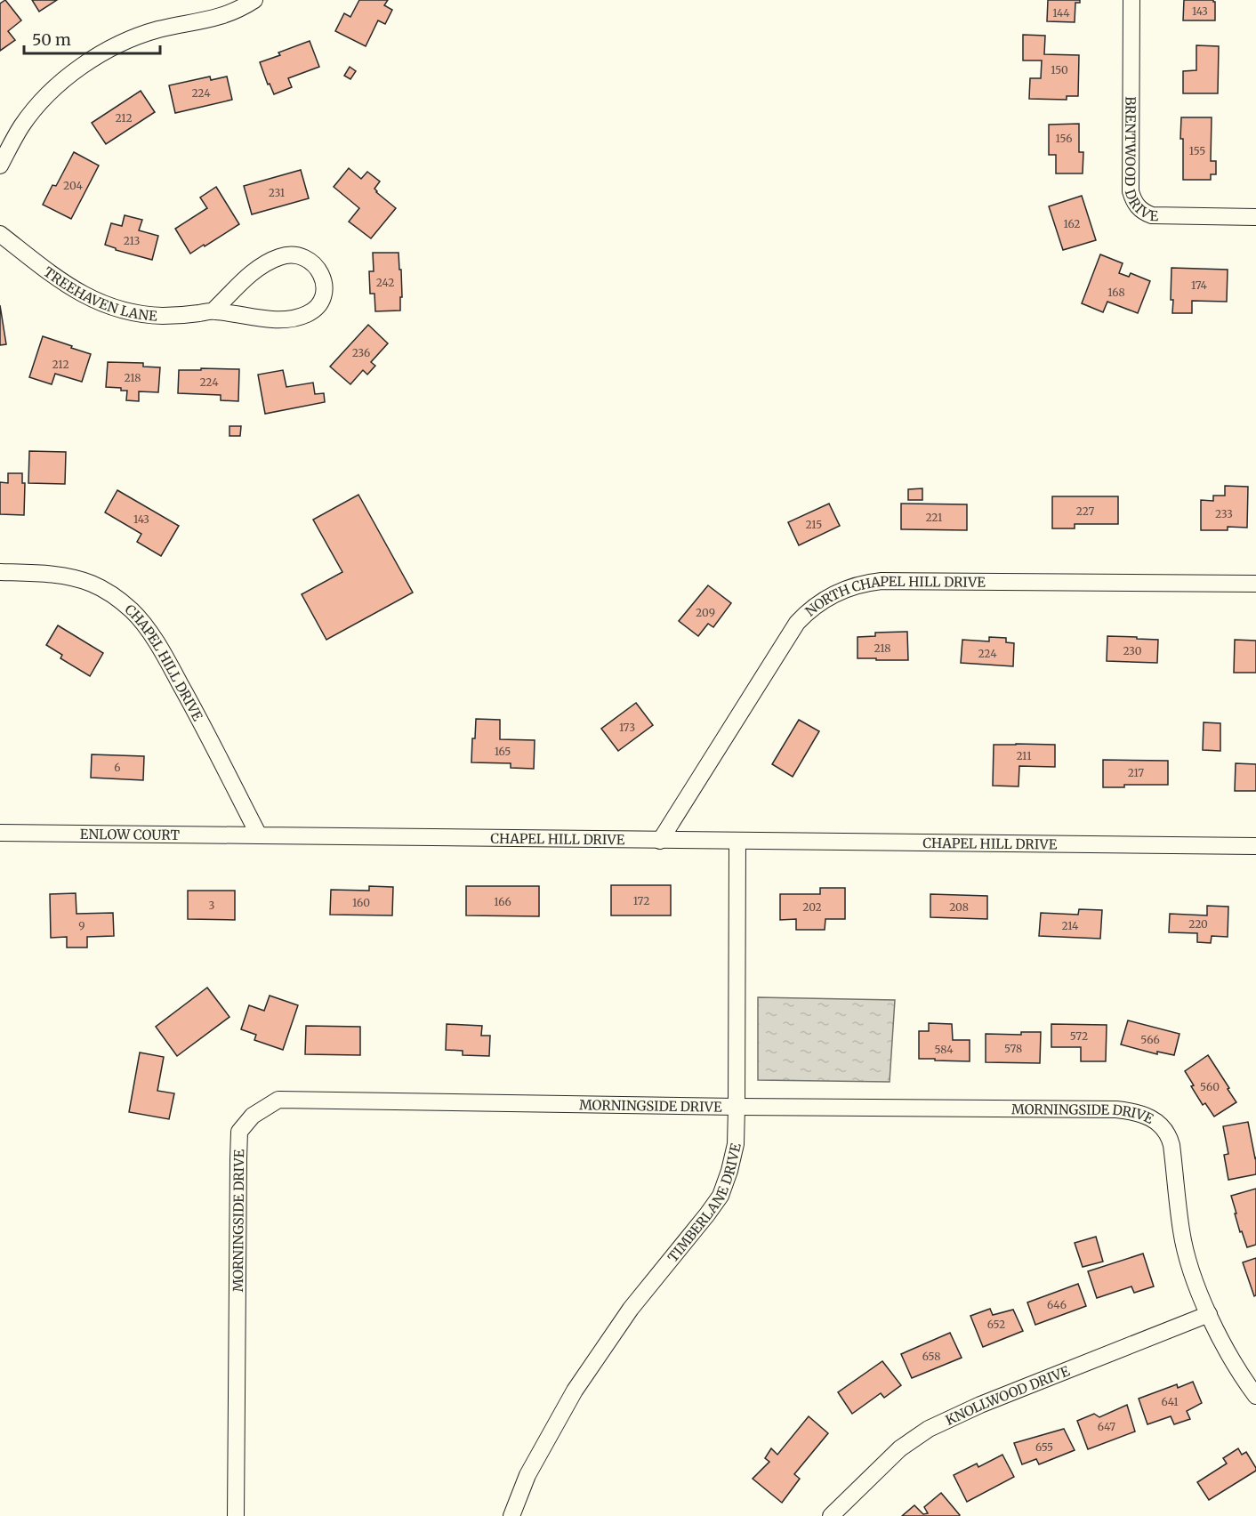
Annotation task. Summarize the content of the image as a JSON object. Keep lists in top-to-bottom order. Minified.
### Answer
{"streets":{"street":["BRENTWOOD DRIVE","TREEHAVEN LANE","NORTH CHAPEL HILL DRIVE","CHAPEL HILL DRIVE","ENLOW COURT","MORNINGSIDE DRIVE","TIMBERLANE DRIVE","KNOLLWOOD DRIVE"]},"crossings":[["NORTH CHAPEL HILL DRIVE","CHAPEL HILL DRIVE"],["CHAPEL HILL DRIVE","ENLOW COURT"],["CHAPEL HILL DRIVE","TIMBERLANE DRIVE"],["MORNINGSIDE DRIVE","TIMBERLANE DRIVE"],["MORNINGSIDE DRIVE","KNOLLWOOD DRIVE"]],"house_numbers":["143","144","150","224","212","156","155","204","231","162","213","242","174","168","236","212","218","224","227","233","221","143","215","209","218","230","224","173","165","211","6","217","172","166","160","3","202","208","220","9","214","572","566","578","584","560","646","652","658","641","647","655"],"scale_bar":"50 m"}
